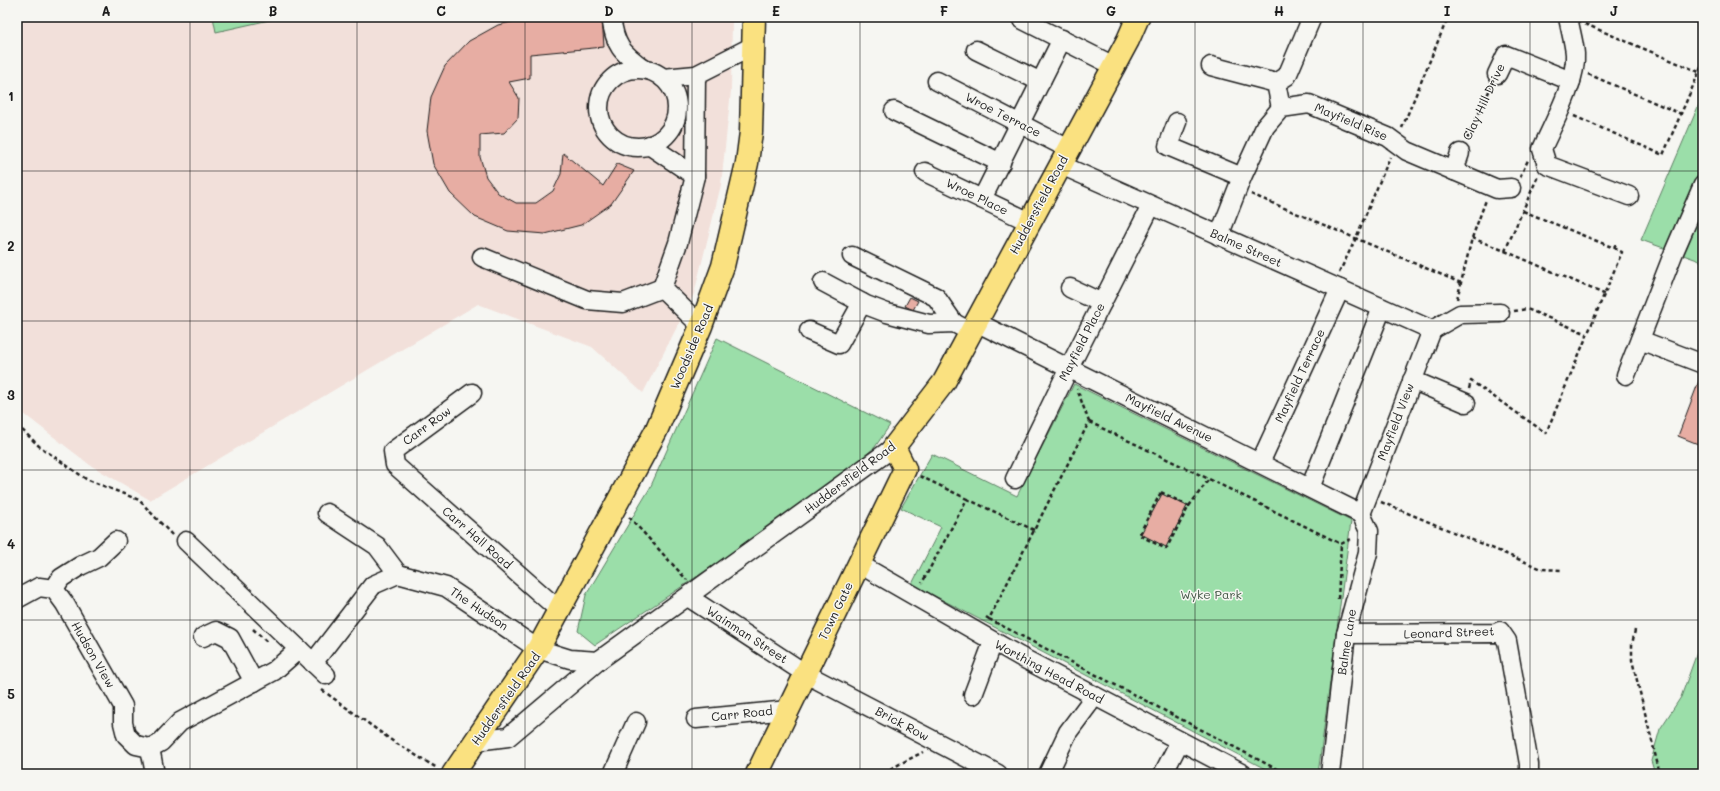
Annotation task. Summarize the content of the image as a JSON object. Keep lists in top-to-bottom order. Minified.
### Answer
{"streets":{"main road":["Huddersfield Road","Woodside Road","Town Gate"],"street":["Clay Hill Drive","Wroe Terrace","Mayfield Rise","Wroe Place","Balme Street","Mayfield Place","Mayfield Terrace","Mayfield Avenue","Mayfield View","Carr Row","Carr Hall Road","The Hudson","Leonard Street","Wainman Street","Balme Lane","Hudson View","Worthing Head Road","Carr Road","Brick Row"]},"crossings":[["Clay Hill Drive","Mayfield Rise"],["Wroe Terrace","Huddersfield Road"],["Wroe Terrace","Balme Street"],["Wroe Place","Huddersfield Road"],["Huddersfield Road","Balme Street"],["Huddersfield Road","Woodside Road"],["Huddersfield Road","Mayfield Avenue"],["Huddersfield Road","The Hudson"],["Huddersfield Road","Wainman Street"],["Balme Street","Mayfield Place"],["Balme Street","Mayfield Terrace"],["Balme Street","Mayfield View"],["Mayfield Place","Mayfield Avenue"],["Woodside Road","Carr Hall Road"],["Woodside Road","The Hudson"],["Mayfield Terrace","Mayfield Avenue"],["Mayfield Avenue","Mayfield View"],["Mayfield Avenue","Balme Lane"],["Mayfield View","Balme Lane"],["Carr Row","Carr Hall Road"],["Town Gate","Wainman Street"],["Town Gate","Worthing Head Road"],["Town Gate","Carr Road"],["Town Gate","Brick Row"],["Leonard Street","Balme Lane"],["Wainman Street","Brick Row"]],"parks":["Wyke Park"],"grid":{"columns":["A","B","C","D","E","F","G","H","I","J"],"rows":["1","2","3","4","5"]}}
